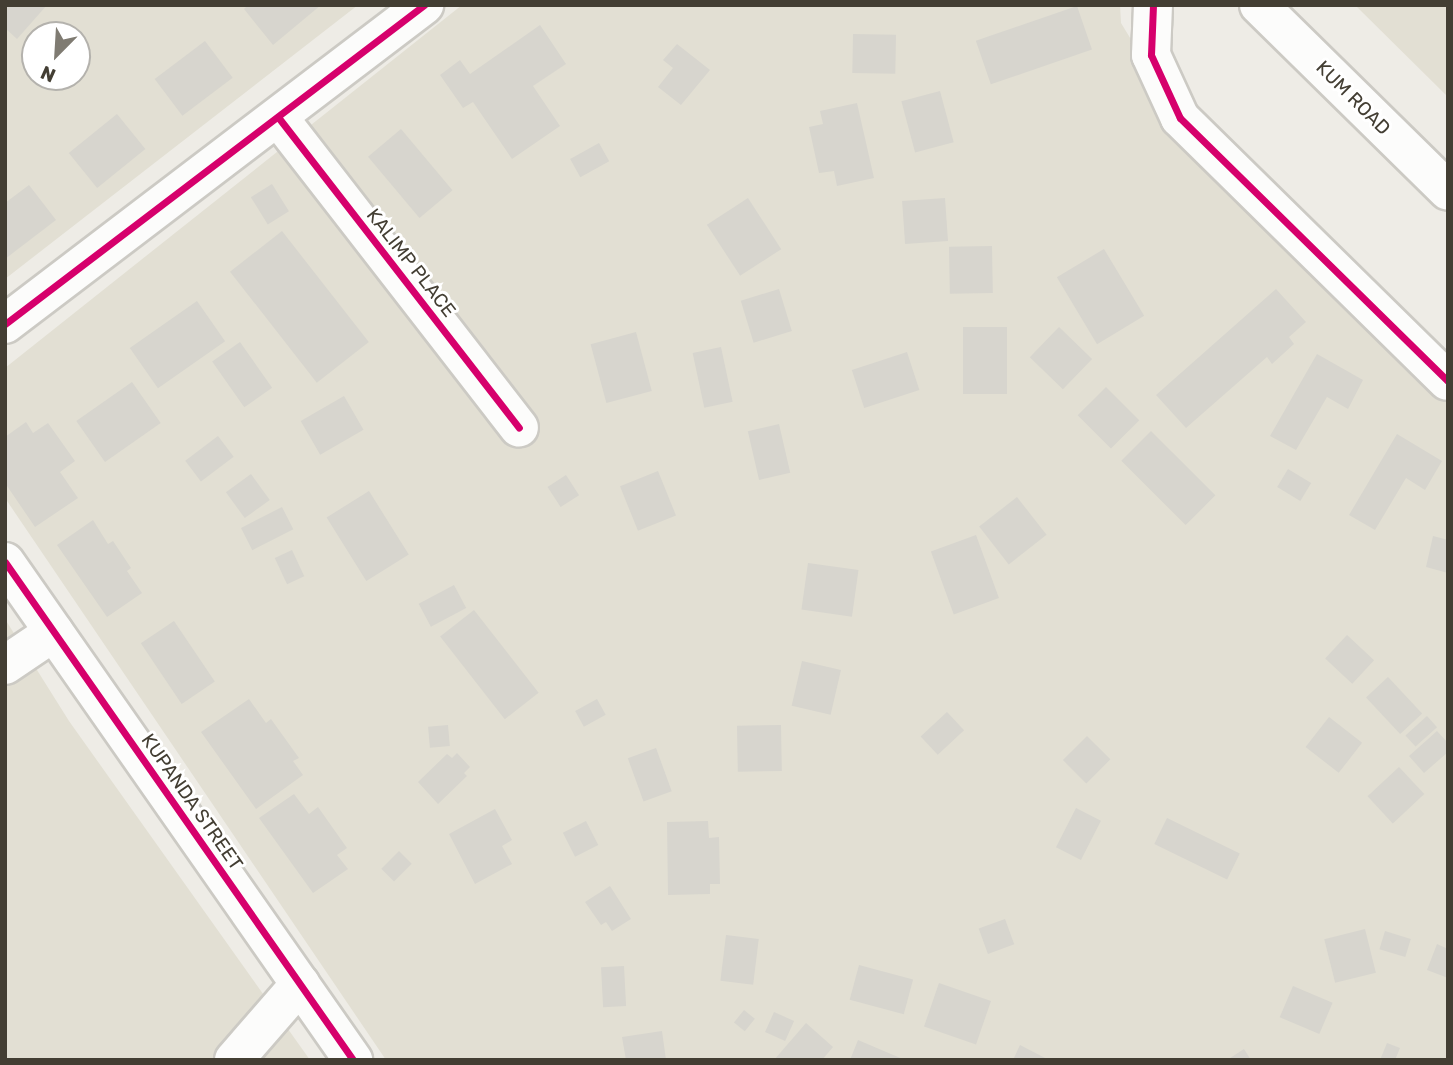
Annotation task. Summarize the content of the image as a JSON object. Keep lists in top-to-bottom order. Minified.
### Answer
{"streets":{"street":["KUM ROAD","KALIMP PLACE","KUPANDA STREET"]},"north":"bottom left"}
